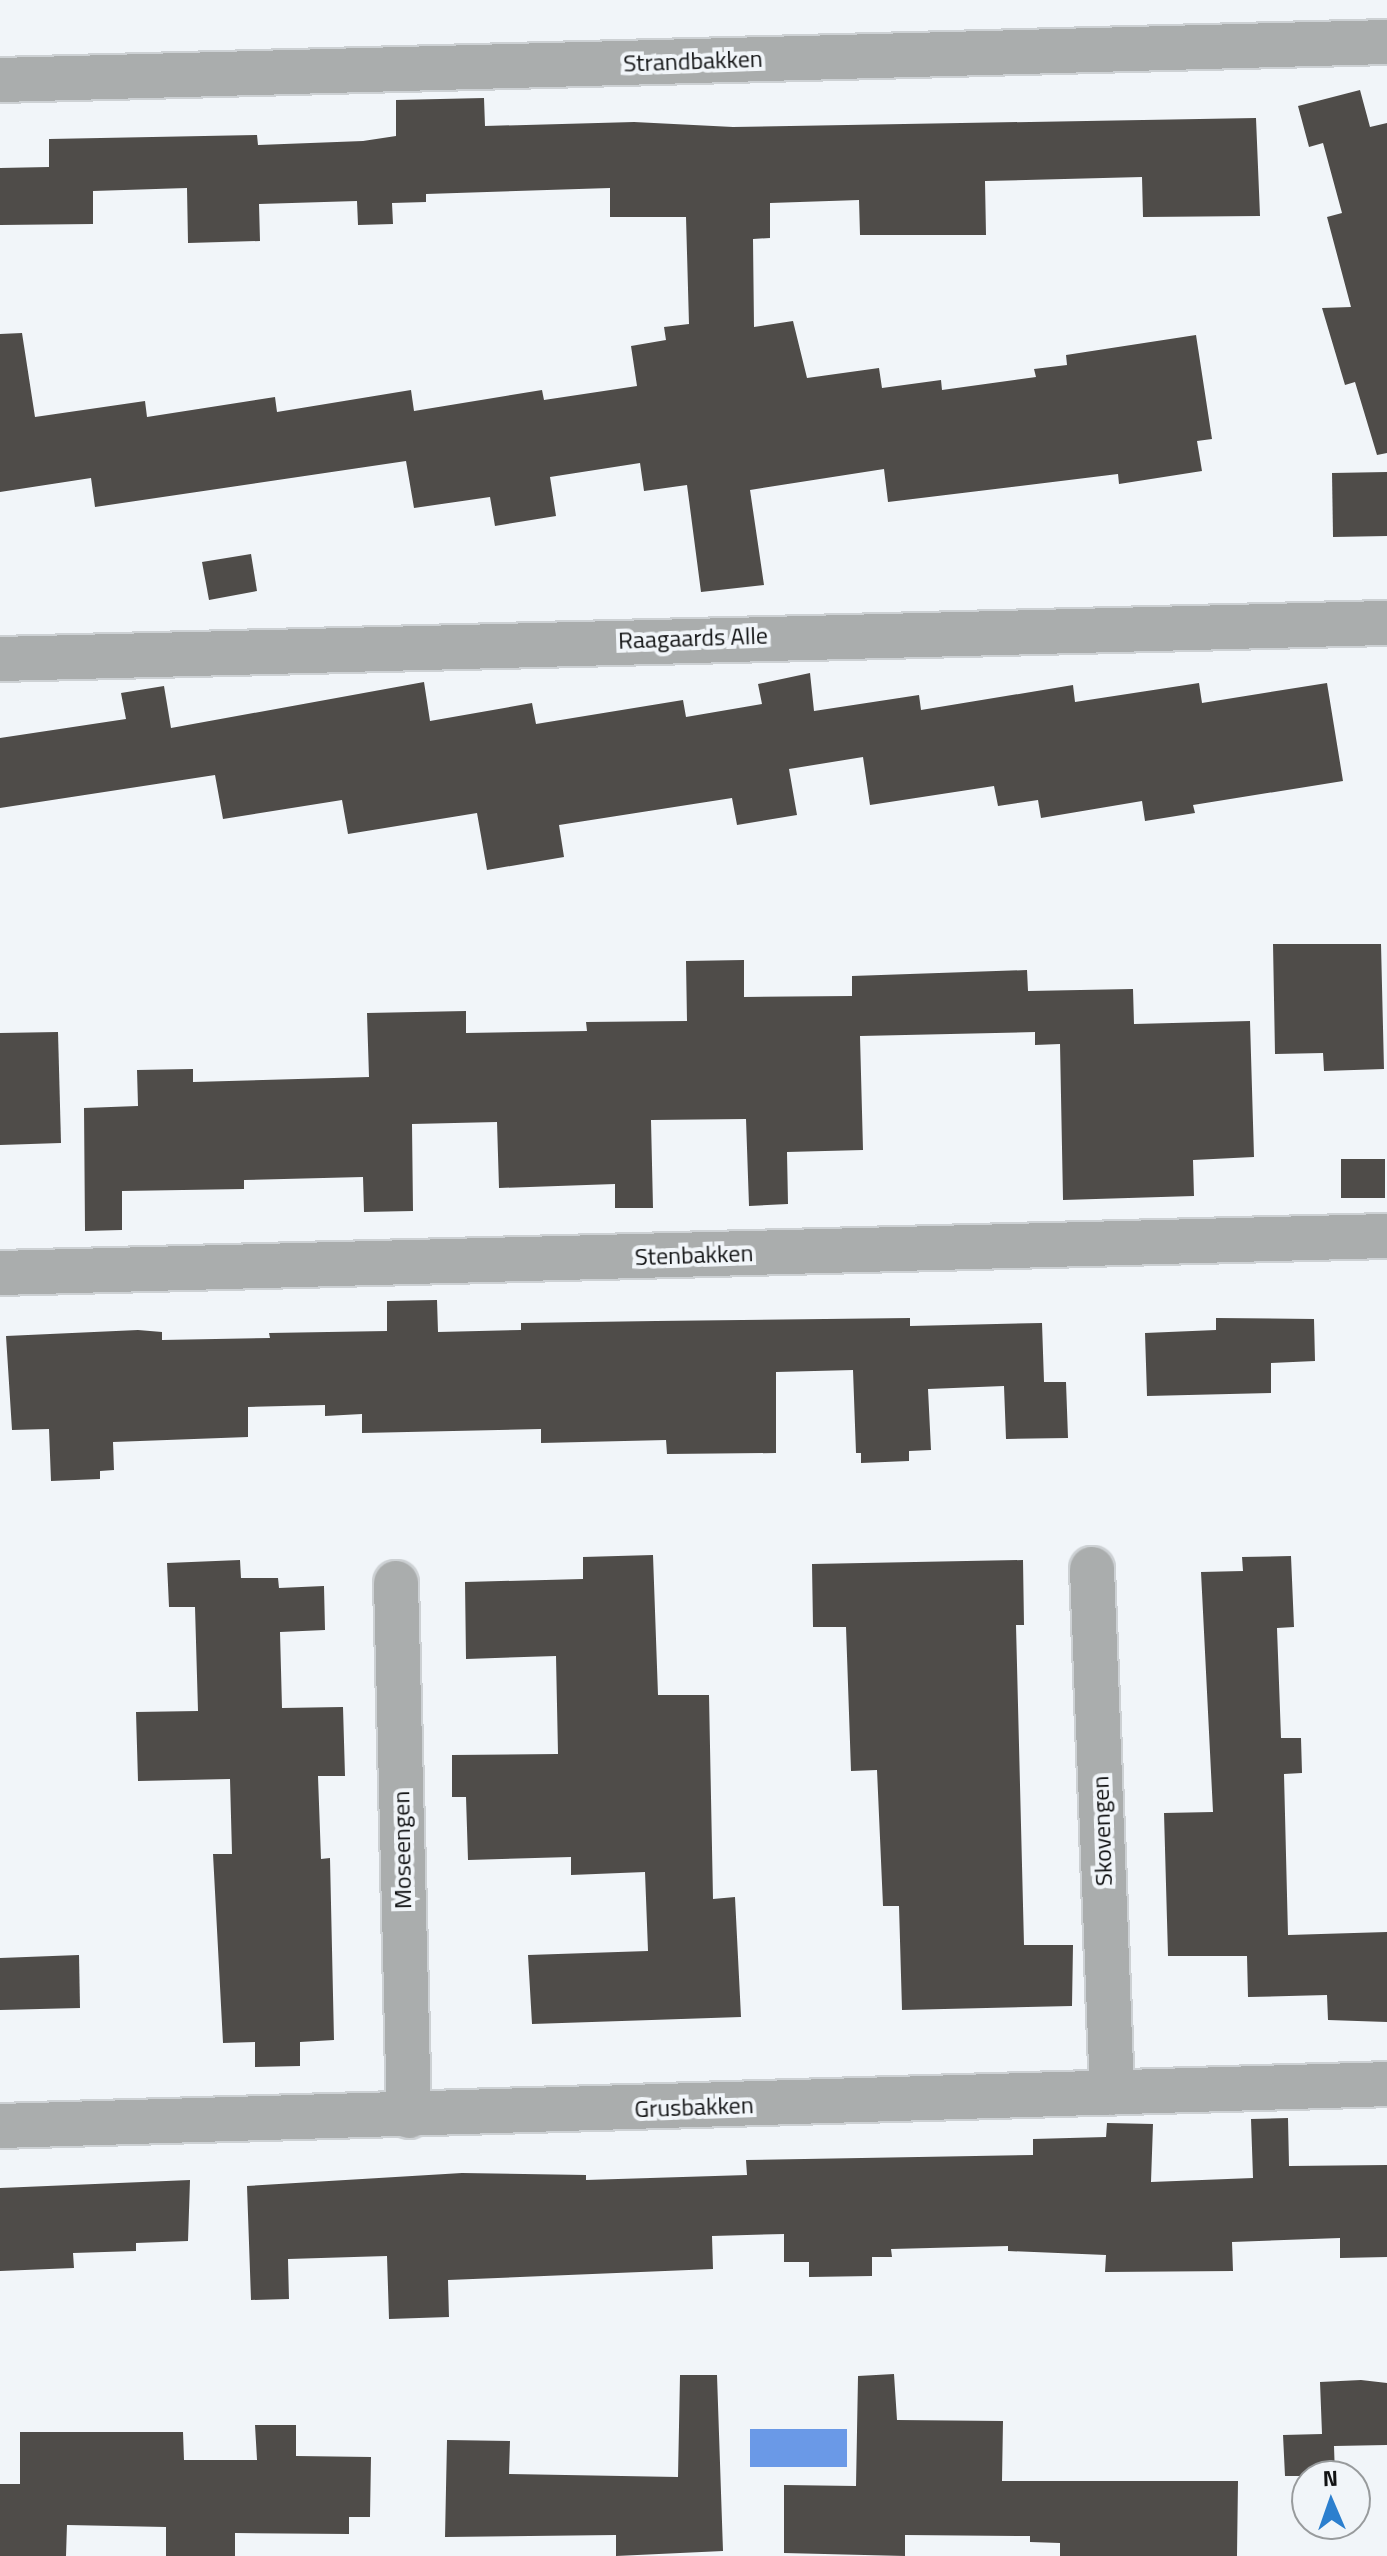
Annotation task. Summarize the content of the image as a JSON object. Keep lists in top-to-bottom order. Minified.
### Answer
{"streets":{"street":["Strandbakken","Raagaards Alle","Stenbakken","Skovengen","Moseengen","Grusbakken"]},"crossings":[["Skovengen","Grusbakken"],["Moseengen","Grusbakken"]],"north":"top"}
